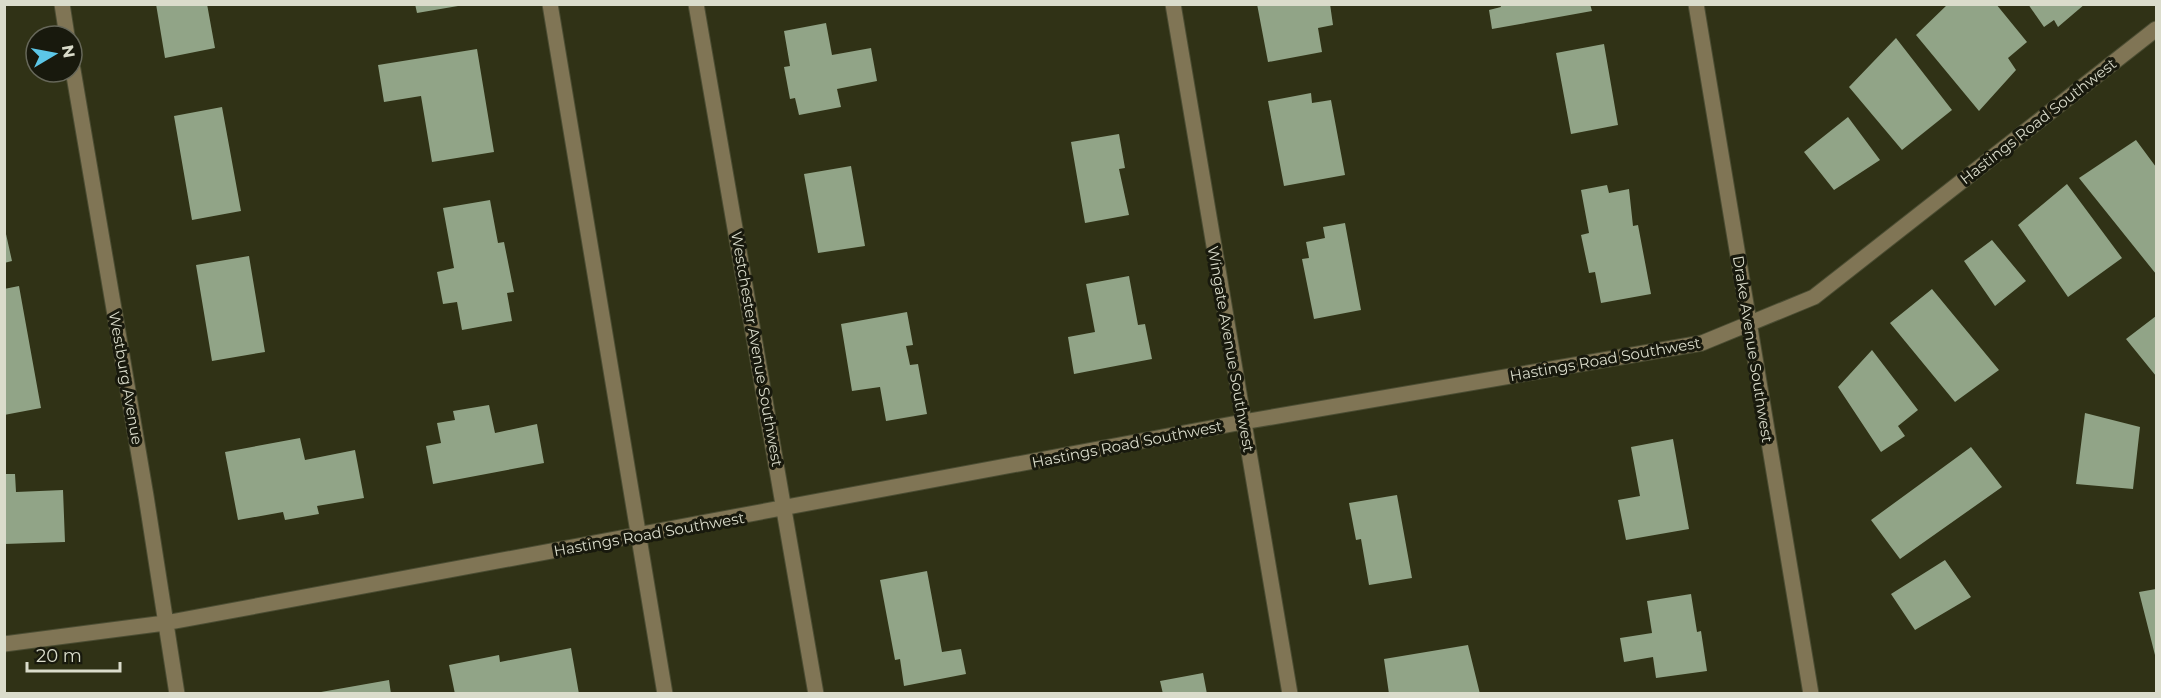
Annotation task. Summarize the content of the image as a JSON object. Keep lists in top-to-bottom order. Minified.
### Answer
{"streets":{"street":["Hastings Road Southwest","Westchester Avenue Southwest","Wingate Avenue Southwest","Drake Avenue Southwest","Westburg Avenue"]},"crossings":[["Hastings Road Southwest","Westchester Avenue Southwest"],["Hastings Road Southwest","Wingate Avenue Southwest"],["Hastings Road Southwest","Drake Avenue Southwest"],["Hastings Road Southwest","Westburg Avenue"]],"scale_bar":"20 m","north":"right"}
